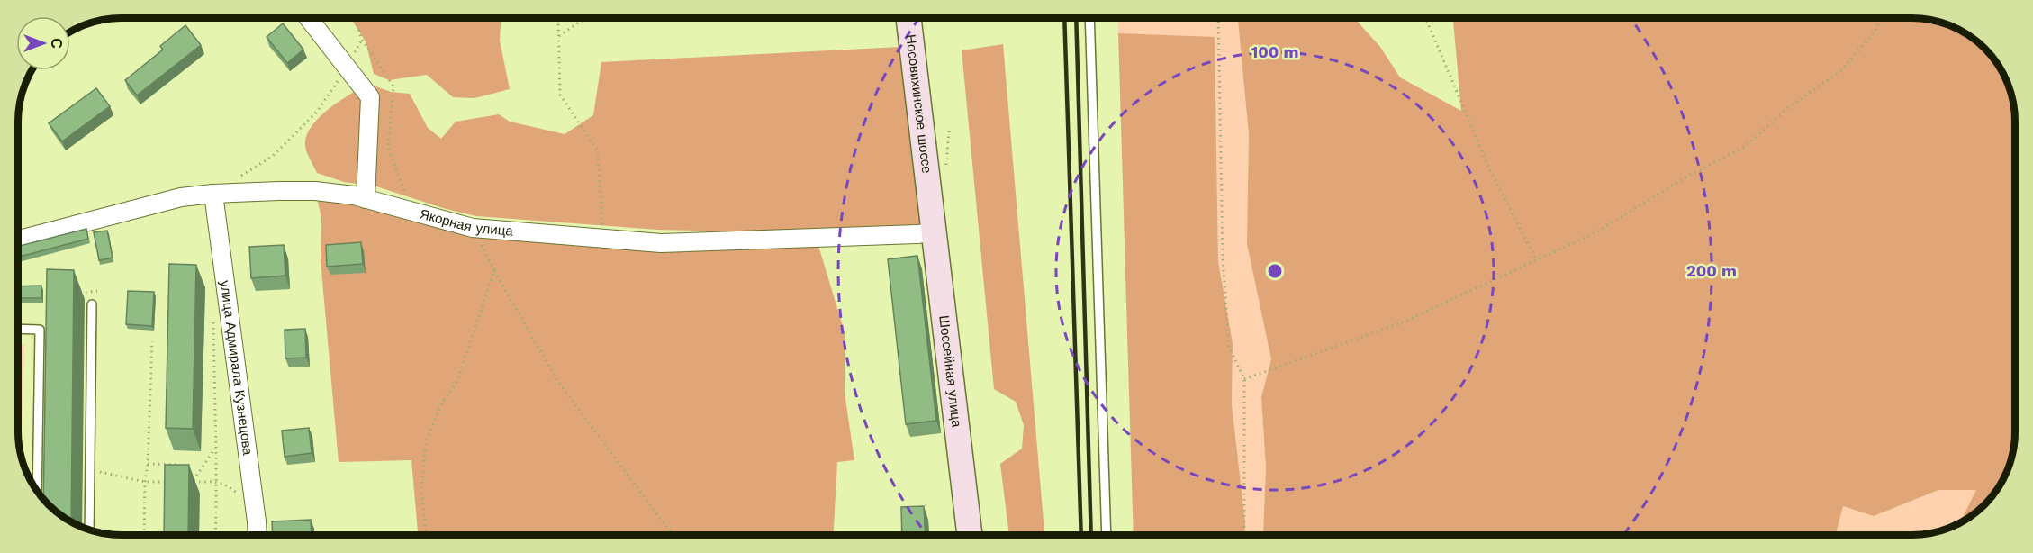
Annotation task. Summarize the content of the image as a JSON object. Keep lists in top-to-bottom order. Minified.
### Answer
{"streets":{"main road":["Носовихинское шоссе","Шоссейная улица"],"street":["Якорная улица","улица Адмирала Кузнецова"]},"crossings":[["Носовихинское шоссе","Шоссейная улица"],["Якорная улица","улица Адмирала Кузнецова"],["Якорная улица","Шоссейная улица"]],"north":"right","rings":["100 m","200 m"]}
